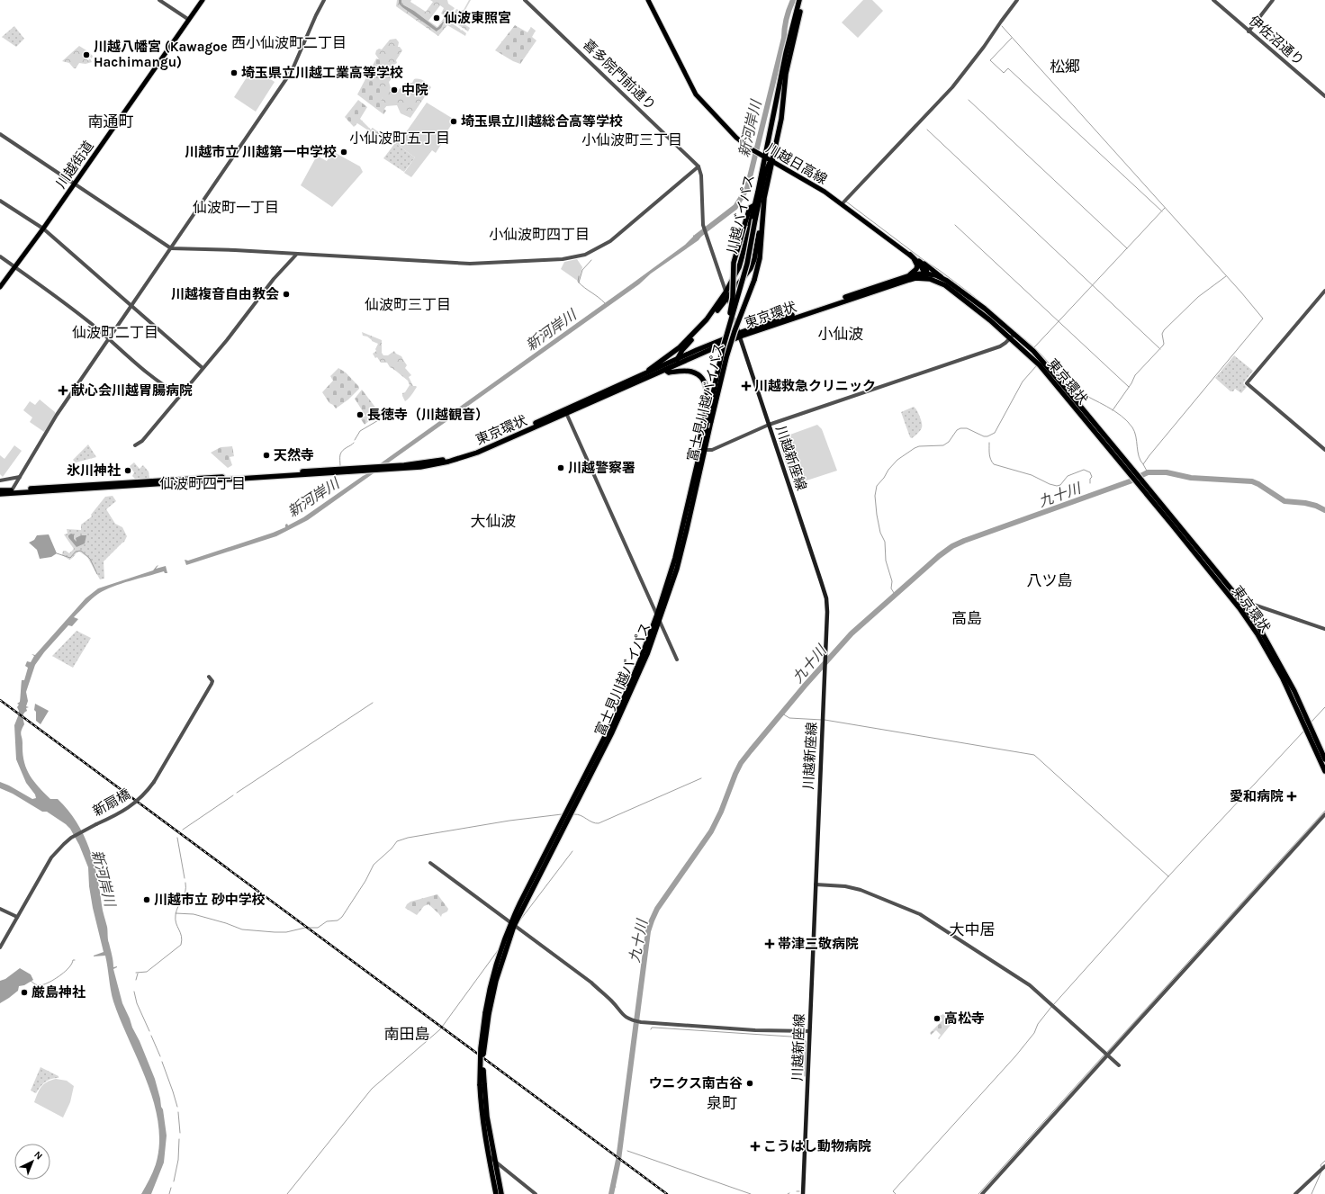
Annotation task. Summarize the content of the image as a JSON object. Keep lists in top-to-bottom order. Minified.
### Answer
{"streets":{"highway":["川越バイパス","東京環状","富士見川越バイパス"],"main road":["川越日高線","川越街道","川越新座線"],"street":["伊佐沼通り","喜多院門前通り","新扇橋"]},"crossings":[["川越日高線","川越バイパス"],["川越日高線","東京環状"],["川越日高線","富士見川越バイパス"],["川越バイパス","東京環状"],["川越バイパス","富士見川越バイパス"],["東京環状","川越新座線"]],"districts":["西小仙波町二丁目","松郷","南通町","小仙波町五丁目","小仙波町三丁目","仙波町一丁目","小仙波町四丁目","仙波町三丁目","仙波町二丁目","小仙波","仙波町四丁目","大仙波","八ツ島","高島","大中居","南田島","泉町"],"water":["新河岸川","九十川"],"places":{"other":["仙波東照宮","川越八幡宮 (Kawagoe Hachimangu)","埼玉県立川越工業高等学校","中院","埼玉県立川越総合高等学校","川越市立 川越第一中学校","川越複音自由教会","長徳寺（川越観音）","天然寺","川越警察署","氷川神社","川越市立 砂中学校","厳島神社","高松寺","ウニクス南古谷"],"health":["川越救急クリニック","献心会川越胃腸病院","愛和病院","帯津三敬病院","こうはし動物病院"]},"north":"top right"}
